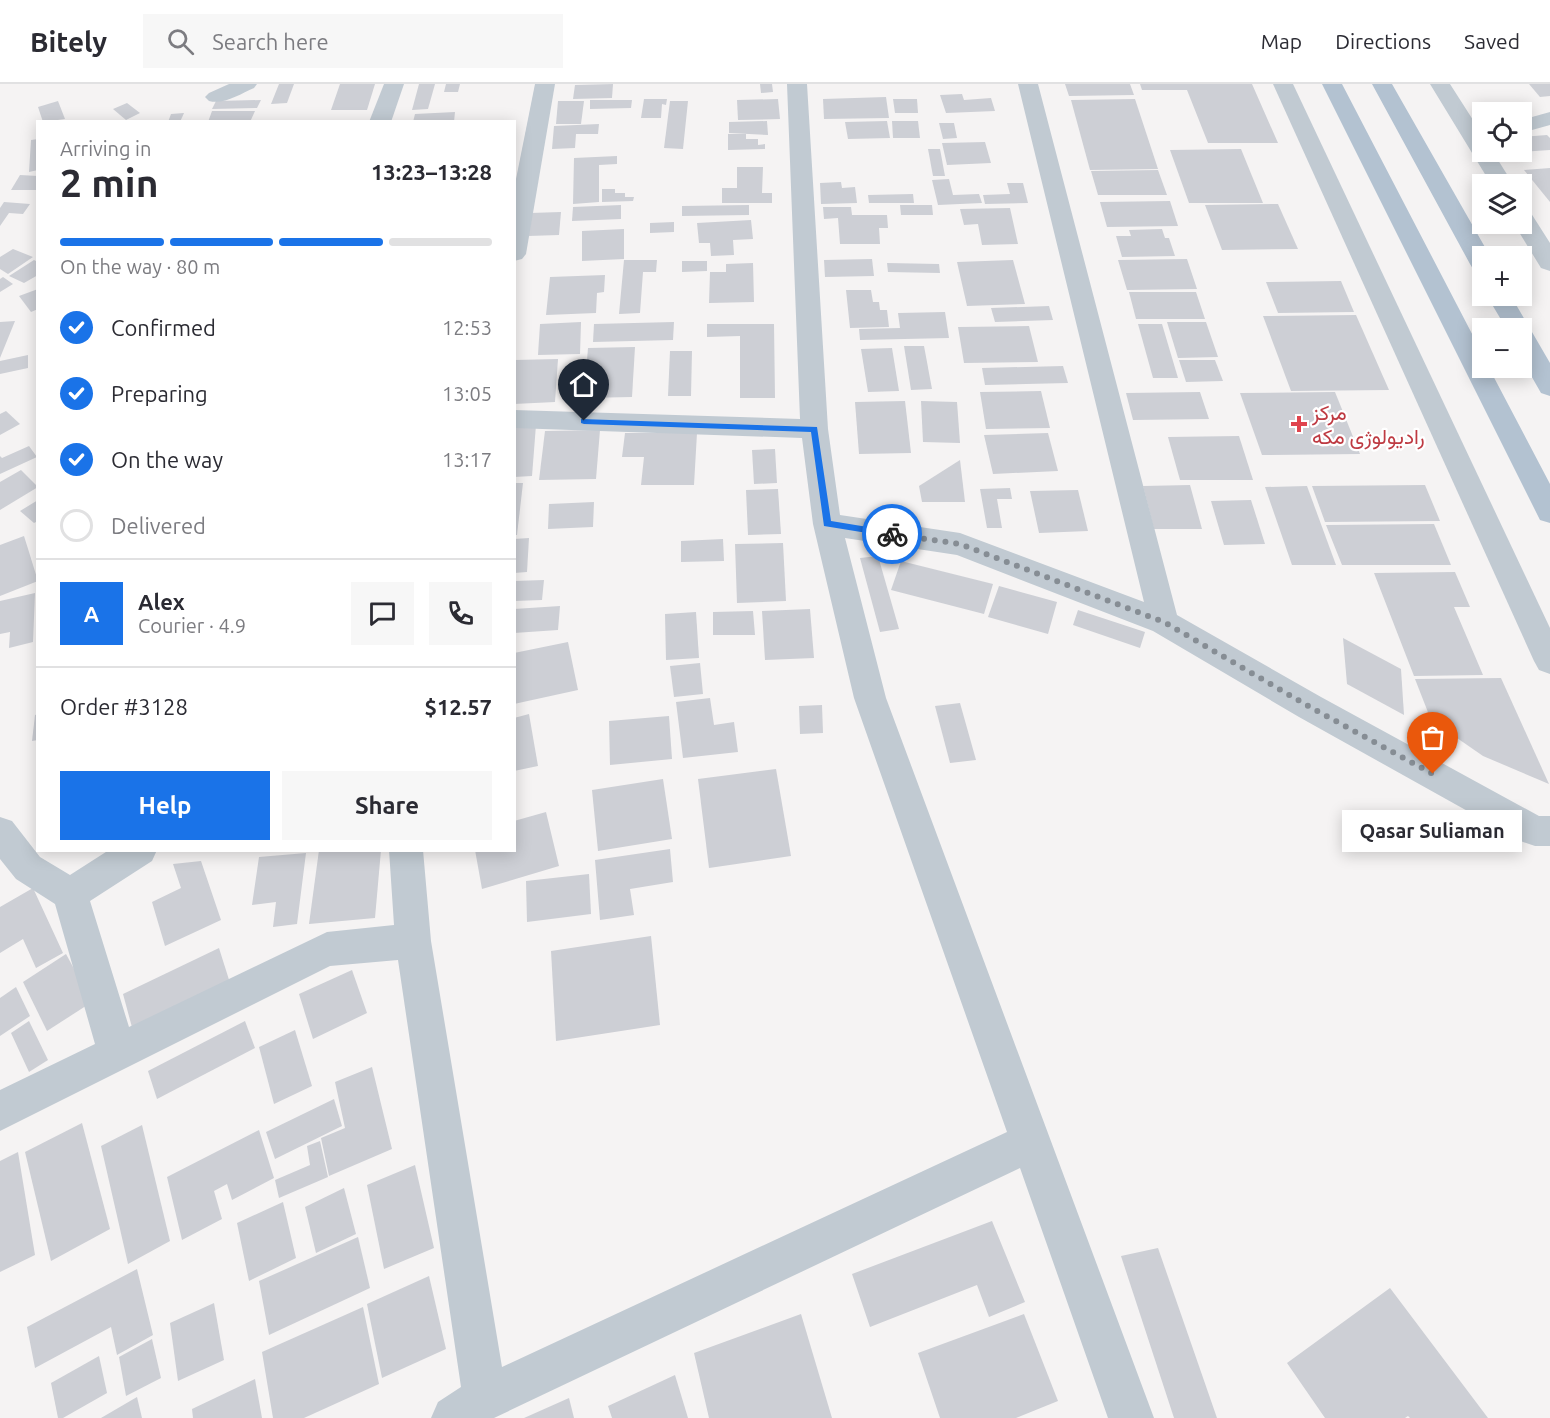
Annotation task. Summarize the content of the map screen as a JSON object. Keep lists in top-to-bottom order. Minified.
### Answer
{"places":{"health":["مرکز رادیولوژی مکه"],"other":["Qasar Suliaman"]},"page":{"header":"Bitely","search":"Search here","nav":["Map","Directions","Saved"],"map_buttons":["+","−"],"heading":["2 min","Arriving in","13:23–13:28"],"panel":["Alex","Courier · 4.9","Order #3128","$12.57"],"bar":"On the way · 80 m","list":[["Confirmed","12:53"],["Preparing","13:05"],["On the way","13:17"],"Delivered"],"round":"A","buttons":["Help","Share"],"bubble":"Qasar Suliaman"}}
